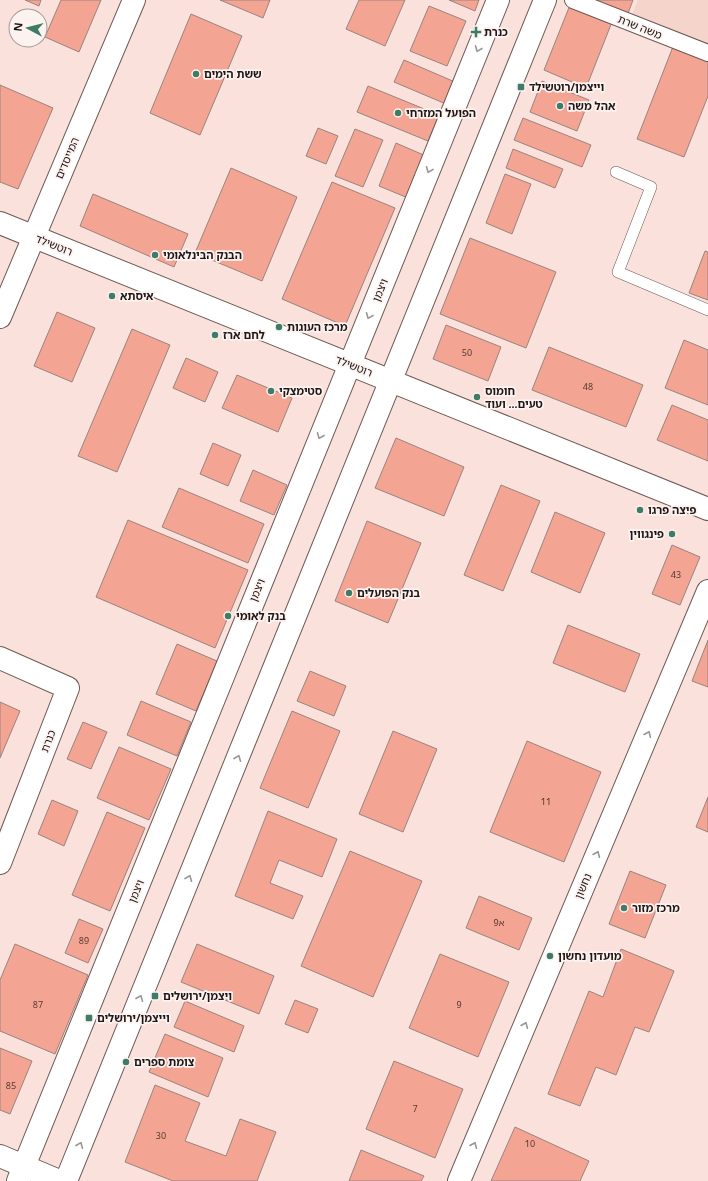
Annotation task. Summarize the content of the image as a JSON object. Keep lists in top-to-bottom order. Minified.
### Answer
{"streets":{"main road":["המייסדים","רוטשילד","ויצמן","כנרת","נחשון"],"street":["משה שרת"]},"crossings":[["המייסדים","רוטשילד"],["רוטשילד","ויצמן"]],"one_way":["נחשון"],"places":{"health":["כנרת"],"other":["ששת הימים","אהל משה","הפועל המזרחי","הבנק הבינלאומי","איסתא","מרכז העוגות","לחם ארז","סטימצקי","חומוס טעים... ועוד","פיצה פרגו","פינגווין","בנק הפועלים","בנק לאומי","מרכז מזור","מועדון נחשון","צומת ספרים"],"transit":["וייצמן/רוטשילד","ויצמן/ירושלים","וייצמן/ירושלים"]},"house_numbers":["50","48","43","11","9א","89","87","9","85","7","30","10"],"north":"left"}
